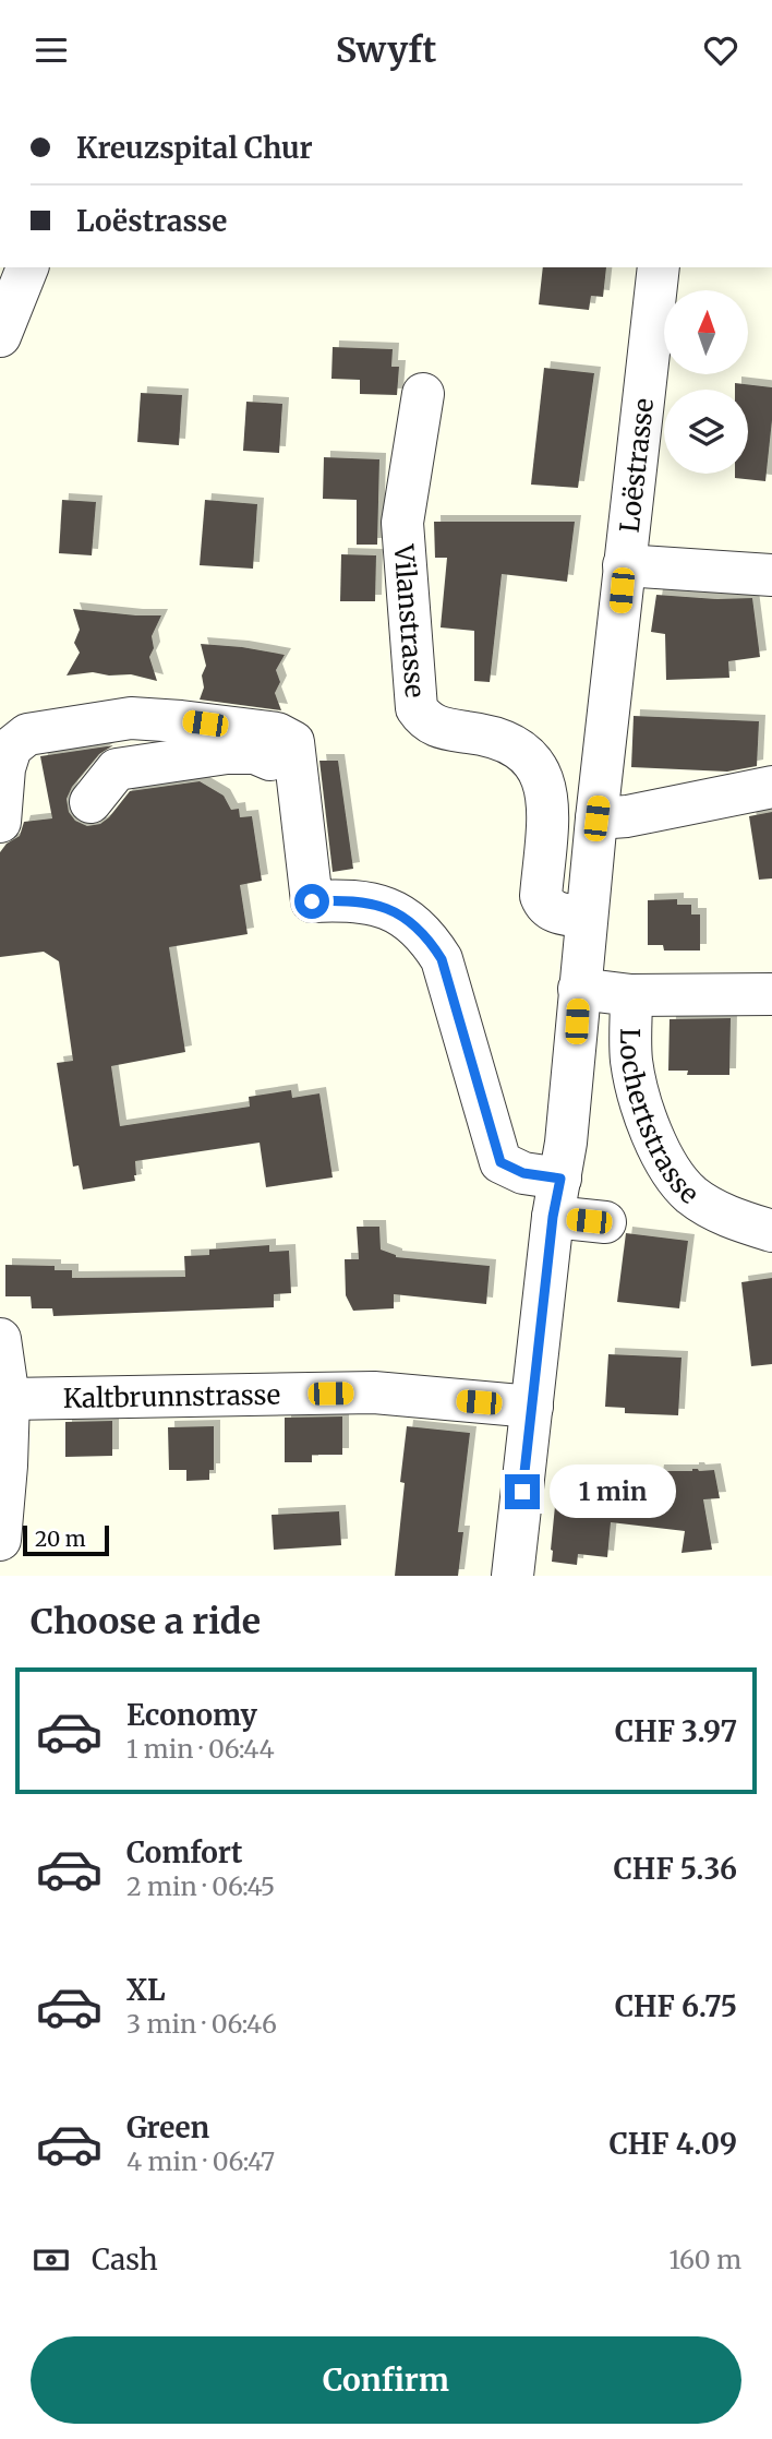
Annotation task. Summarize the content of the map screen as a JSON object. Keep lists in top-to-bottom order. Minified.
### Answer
{"streets":{"street":["Loëstrasse","Vilanstrasse","Lochertstrasse","Kaltbrunnstrasse"]},"crossings":[["Loëstrasse","Vilanstrasse"],["Loëstrasse","Lochertstrasse"],["Loëstrasse","Kaltbrunnstrasse"]],"scale_bar":"20 m","north":"top","page":{"header":"Swyft","banner":["Kreuzspital Chur","Loëstrasse"],"bubble":"1 min","scale":"20 m","heading":"Choose a ride","list":[{"name":"Economy","note":"1 min · 06:44","value":"CHF 3.97"},{"name":"Comfort","note":"2 min · 06:45","value":"CHF 5.36"},{"name":"XL","note":"3 min · 06:46","value":"CHF 6.75"},{"name":"Green","note":"4 min · 06:47","value":"CHF 4.09"}],"pay":["Cash","160 m"],"buttons":"Confirm"}}
